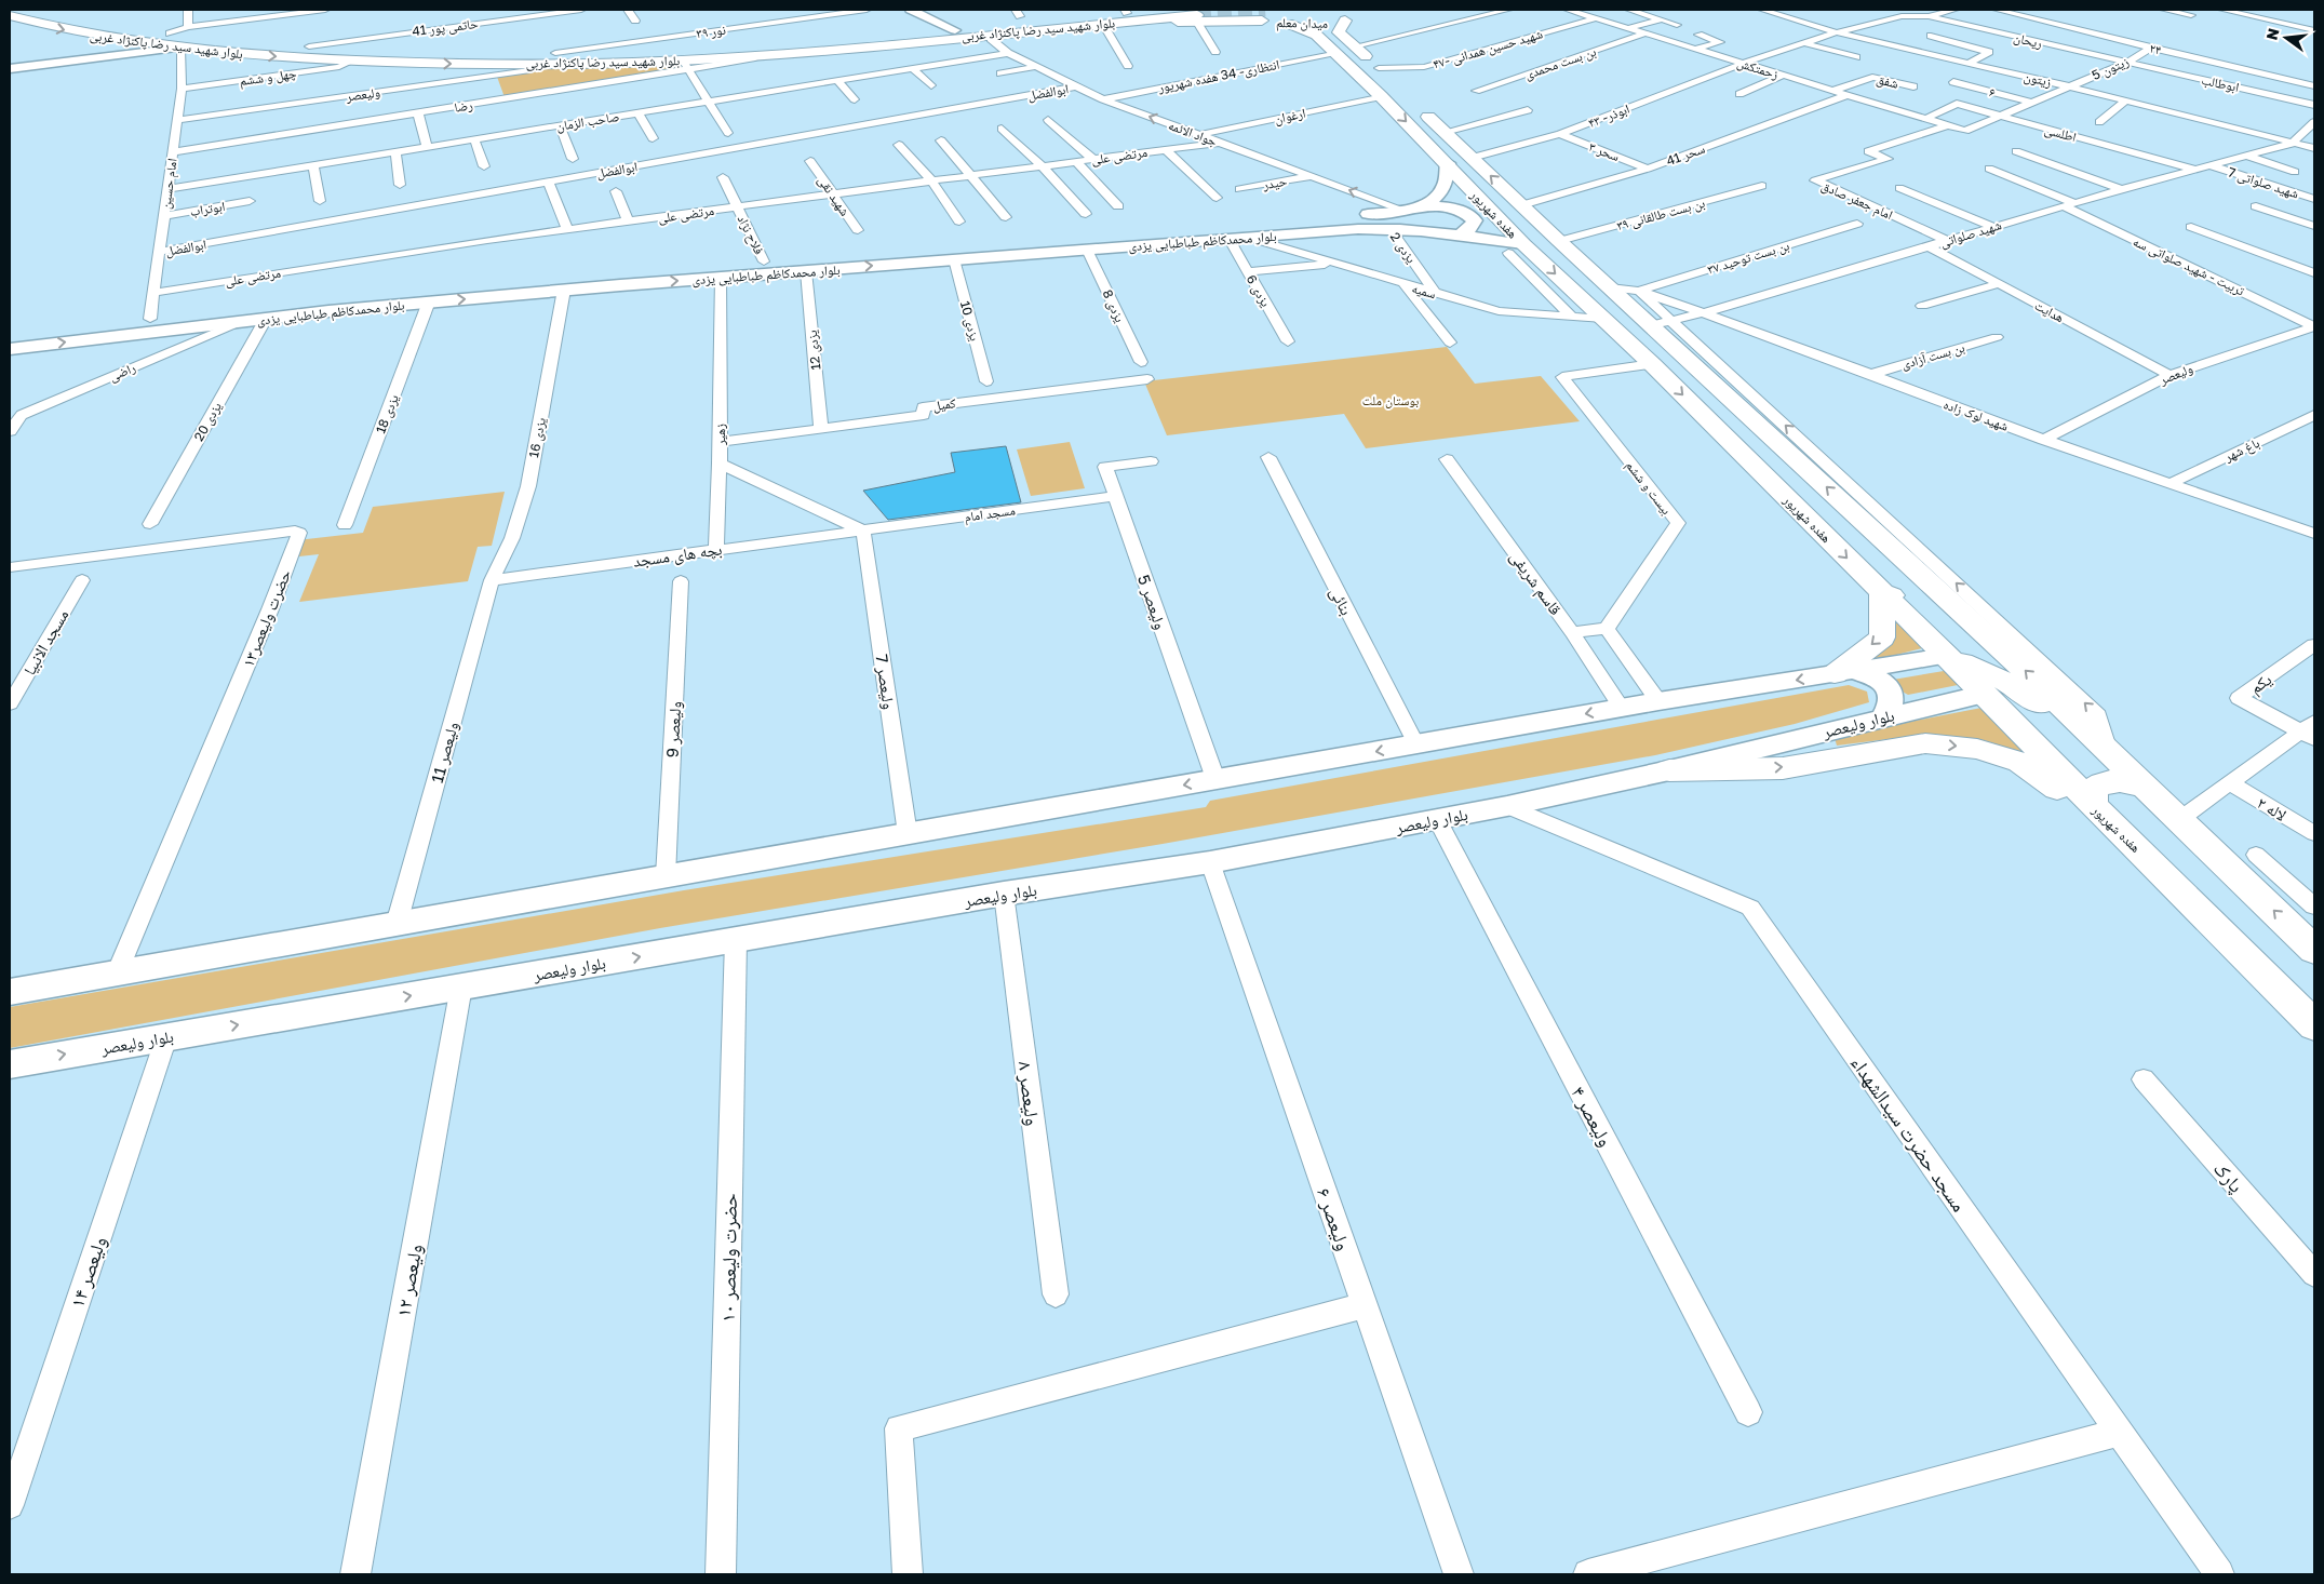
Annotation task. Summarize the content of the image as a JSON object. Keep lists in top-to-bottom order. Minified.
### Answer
{"streets":{"main road":["میدان معلم","بلوار شهید سید رضا پاکنژاد غربی","هفده شهریور","بلوار محمدکاظم طباطبایی یزدی","بلوار ولیعصر"],"street":["حاتمی پور 41","نور ۳۹","ریحان","شهید حسین همدانی -۴۷","۲۴","بن بست محمدی","زحمتکش","زیتون 5","انتظاری- 34 هفده شهریور","چهل و ششم","زیتون","شفق","ابوطالب","ابوالفضل","۶","ولیعصر","رضا","ارغوان","ابوذر- ۴۳","صاحب الزمان","جواد الائمه","اطلسی","سحر ۳","سحر 41","مرتضی علی","حیدر","شهید صلواتی 7","امام حسین","شهید نقی","امام جعفر صادق","ابوتراب","بن‌ بست طالقانی ۳۹","شهید صلواتی","فلاح نژاد","یزدی 2","بن بست توحید ۳۷","تربیت - شهید صلواتی سه","یزدی 6","سمیه","یزدی 8","هدایت","یزدی 10","یزدی 12","بن بست آزادی","راضی","کمیل","یزدی 18","شهید لوک زاده","یزدی 20","زهیر","یزدی 16","باغ شهر","بیست و ششم","مسجد امام","بچه های مسجد","قاسم شریفی","بنائی","ولیعصر 5","حضرت ولیعصر۱۳","مسجد الانبیا","ولیعصر 7","یکم","ولیعصر 9","ولیعصر 11","لاله ۲","ولیعصر ۸","ولیعصر ۴","مسجد حضرت سیدالشهداء","پارک","ولیعصر ۶","حضرت ولیعصر ۱۰","ولیعصر ۱۴","ولیعصر ۱۲"]},"crossings":[["میدان معلم","هفده شهریور"],["بلوار شهید سید رضا پاکنژاد غربی","نور ۳۹"],["بلوار شهید سید رضا پاکنژاد غربی","چهل و ششم"],["بلوار شهید سید رضا پاکنژاد غربی","ولیعصر"],["بلوار شهید سید رضا پاکنژاد غربی","رضا"],["بلوار شهید سید رضا پاکنژاد غربی","امام حسین"],["نور ۳۹","ولیعصر"],["ریحان","زیتون 5"],["ریحان","ابوطالب"],["شهید حسین همدانی -۴۷","زحمتکش"],["شهید حسین همدانی -۴۷","هفده شهریور"],["۲۴","زیتون 5"],["بن بست محمدی","زحمتکش"],["زحمتکش","زیتون 5"],["زحمتکش","شفق"],["زحمتکش","ابوذر- ۴۳"],["زحمتکش","اطلسی"],["زحمتکش","سحر 41"],["زحمتکش","امام جعفر صادق"],["زیتون 5","زیتون"],["زیتون 5","ابوطالب"],["زیتون 5","۶"],["زیتون 5","اطلسی"],["زیتون 5","امام جعفر صادق"],["انتظاری- 34 هفده شهریور","جواد الائمه"],["انتظاری- 34 هفده شهریور","هفده شهریور"],["چهل و ششم","امام حسین"],["زیتون","ابوذر- ۴۳"],["زیتون","شهید صلواتی"],["ابوالفضل","جواد الائمه"],["ابوالفضل","امام حسین"],["ولیعصر","امام حسین"],["ولیعصر","تربیت - شهید صلواتی سه"],["ولیعصر","هدایت"],["ولیعصر","شهید لوک زاده"],["رضا","امام حسین"],["ارغوان","جواد الائمه"],["ارغوان","هفده شهریور"],["ابوذر- ۴۳","سحر ۳"],["ابوذر- ۴۳","هفده شهریور"],["صاحب الزمان","جواد الائمه"],["صاحب الزمان","امام حسین"],["جواد الائمه","مرتضی علی"],["جواد الائمه","حیدر"],["جواد الائمه","بلوار محمدکاظم طباطبایی یزدی"],["اطلسی","شهید صلواتی"],["سحر ۳","سحر 41"],["سحر 41","هفده شهریور"],["مرتضی علی","امام حسین"],["مرتضی علی","شهید نقی"],["مرتضی علی","فلاح نژاد"],["شهید صلواتی 7","شهید صلواتی"],["امام حسین","ابوتراب"],["امام حسین","بلوار محمدکاظم طباطبایی یزدی"],["امام جعفر صادق","شهید صلواتی"],["هفده شهریور","بن‌ بست طالقانی ۳۹"],["هفده شهریور","شهید صلواتی"],["هفده شهریور","بلوار محمدکاظم طباطبایی یزدی"],["هفده شهریور","سمیه"],["هفده شهریور","بیست و ششم"],["هفده شهریور","بلوار ولیعصر"],["شهید صلواتی","تربیت - شهید صلواتی سه"],["شهید صلواتی","هدایت"],["شهید صلواتی","شهید لوک زاده"],["فلاح نژاد","بلوار محمدکاظم طباطبایی یزدی"],["بلوار محمدکاظم طباطبایی یزدی","یزدی 2"],["بلوار محمدکاظم طباطبایی یزدی","یزدی 6"],["بلوار محمدکاظم طباطبایی یزدی","سمیه"],["بلوار محمدکاظم طباطبایی یزدی","یزدی 8"],["بلوار محمدکاظم طباطبایی یزدی","یزدی 10"],["بلوار محمدکاظم طباطبایی یزدی","یزدی 12"],["بلوار محمدکاظم طباطبایی یزدی","راضی"],["بلوار محمدکاظم طباطبایی یزدی","یزدی 18"],["بلوار محمدکاظم طباطبایی یزدی","یزدی 20"],["بلوار محمدکاظم طباطبایی یزدی","زهیر"],["بلوار محمدکاظم طباطبایی یزدی","یزدی 16"],["یزدی 2","سمیه"],["بن بست توحید ۳۷","شهید لوک زاده"],["یزدی 12","کمیل"],["بن بست آزادی","شهید لوک زاده"],["کمیل","زهیر"],["شهید لوک زاده","باغ شهر"],["زهیر","مسجد امام"],["زهیر","بچه های مسجد"],["زهیر","ولیعصر 7"],["یزدی 16","بچه های مسجد"],["یزدی 16","ولیعصر 11"],["مسجد امام","بچه های مسجد"],["مسجد امام","ولیعصر 5"],["مسجد امام","ولیعصر 7"],["بچه های مسجد","ولیعصر 7"],["بچه های مسجد","ولیعصر 11"],["بلوار ولیعصر","ولیعصر ۸"],["بلوار ولیعصر","ولیعصر ۴"],["بلوار ولیعصر","مسجد حضرت سیدالشهداء"],["بلوار ولیعصر","ولیعصر ۶"],["بلوار ولیعصر","حضرت ولیعصر ۱۰"],["بلوار ولیعصر","ولیعصر ۱۴"],["بلوار ولیعصر","ولیعصر ۱۲"]],"parks":["بوستان ملت"],"north":"left"}
